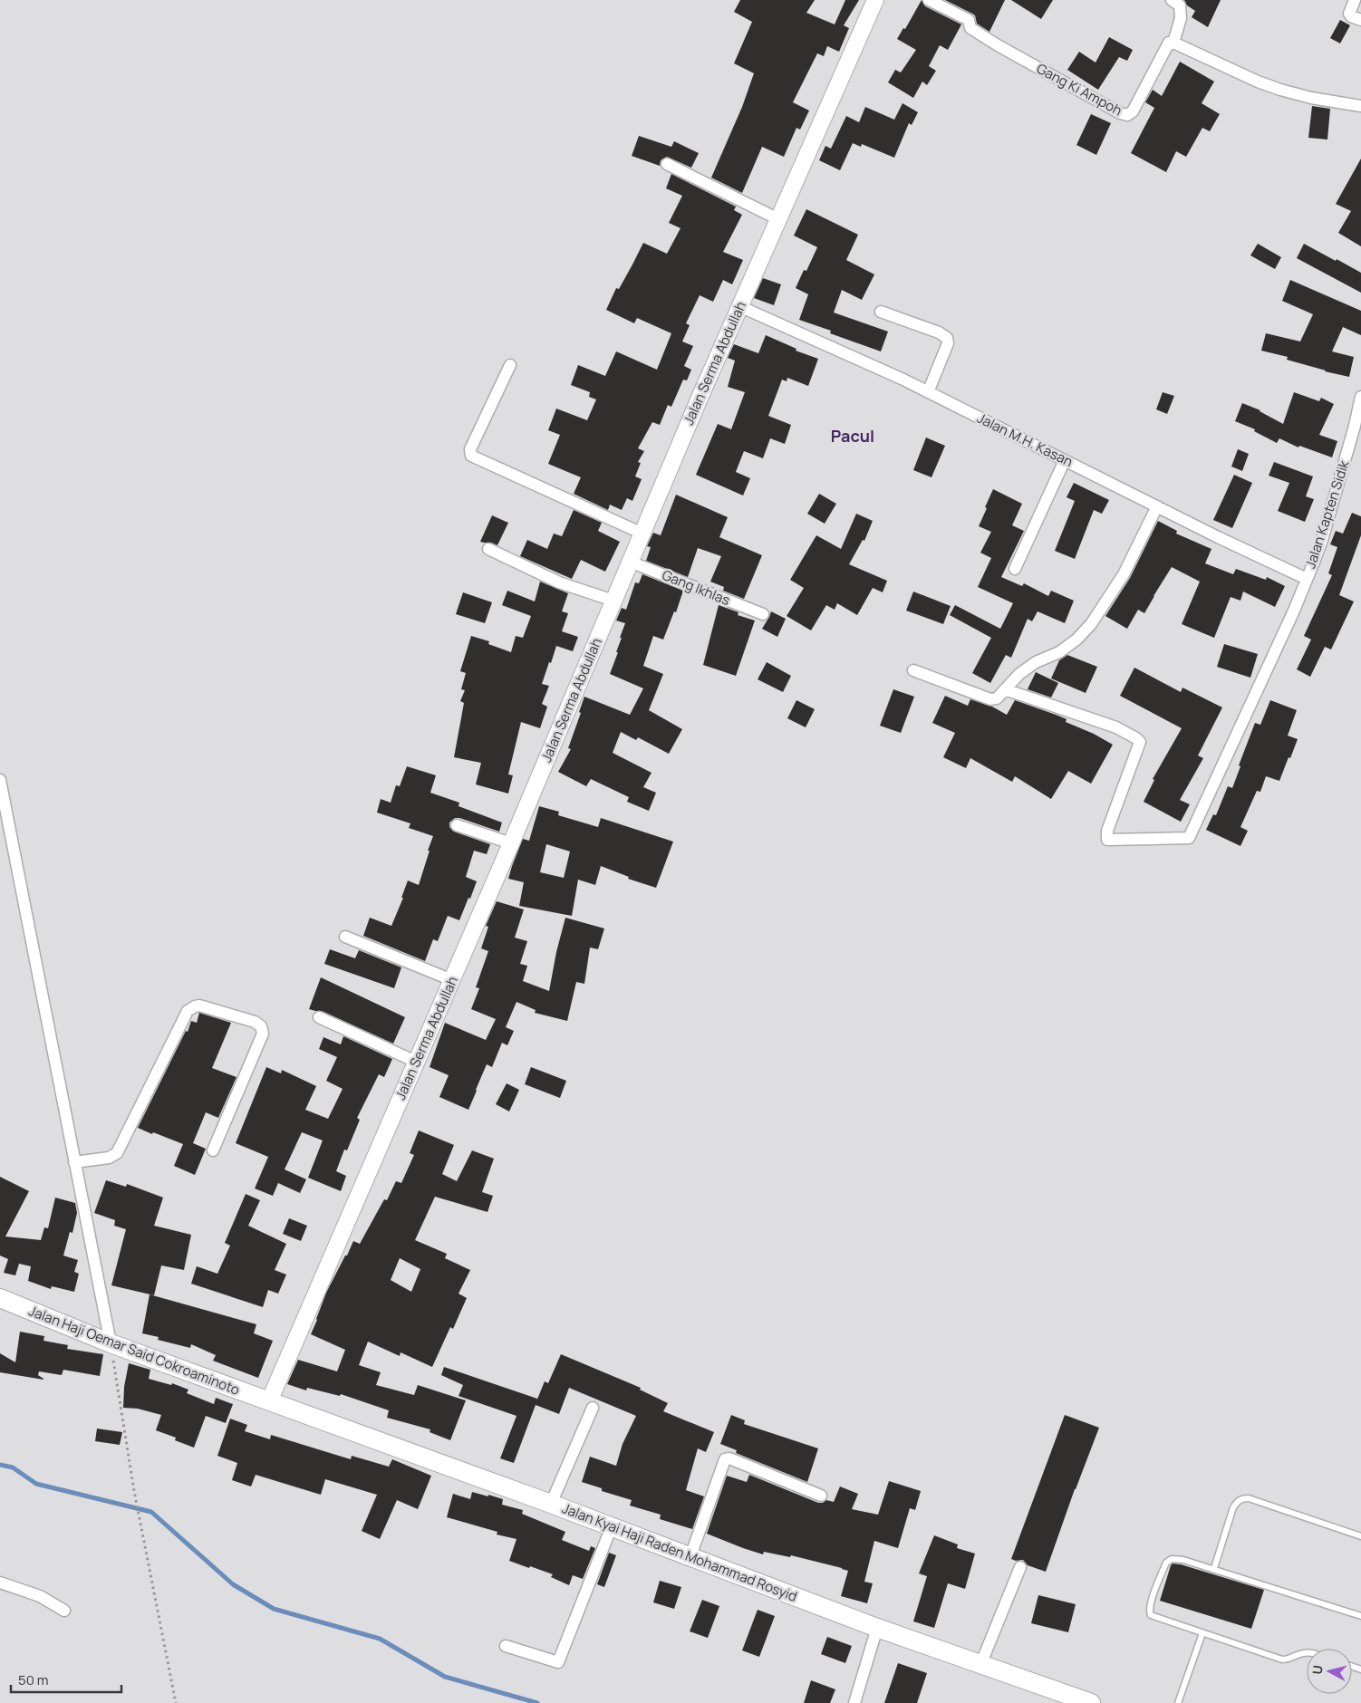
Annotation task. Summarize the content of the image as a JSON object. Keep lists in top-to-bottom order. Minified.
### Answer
{"streets":{"main road":["Jalan Serma Abdullah","Jalan Haji Oemar Said Cokroaminoto","Jalan Kyai Haji Raden Mohammad Rosyid"],"street":["Gang Ki Ampoh","Jalan M.H. Kasan","Jalan Kapten Sidik","Gang Ikhlas"]},"crossings":[["Jalan Serma Abdullah","Jalan M.H. Kasan"],["Jalan Serma Abdullah","Gang Ikhlas"],["Jalan Serma Abdullah","Jalan Haji Oemar Said Cokroaminoto"],["Jalan Serma Abdullah","Jalan Kyai Haji Raden Mohammad Rosyid"],["Jalan M.H. Kasan","Jalan Kapten Sidik"],["Jalan Haji Oemar Said Cokroaminoto","Jalan Kyai Haji Raden Mohammad Rosyid"]],"districts":["Pacul"],"scale_bar":"50 m","north":"left"}
